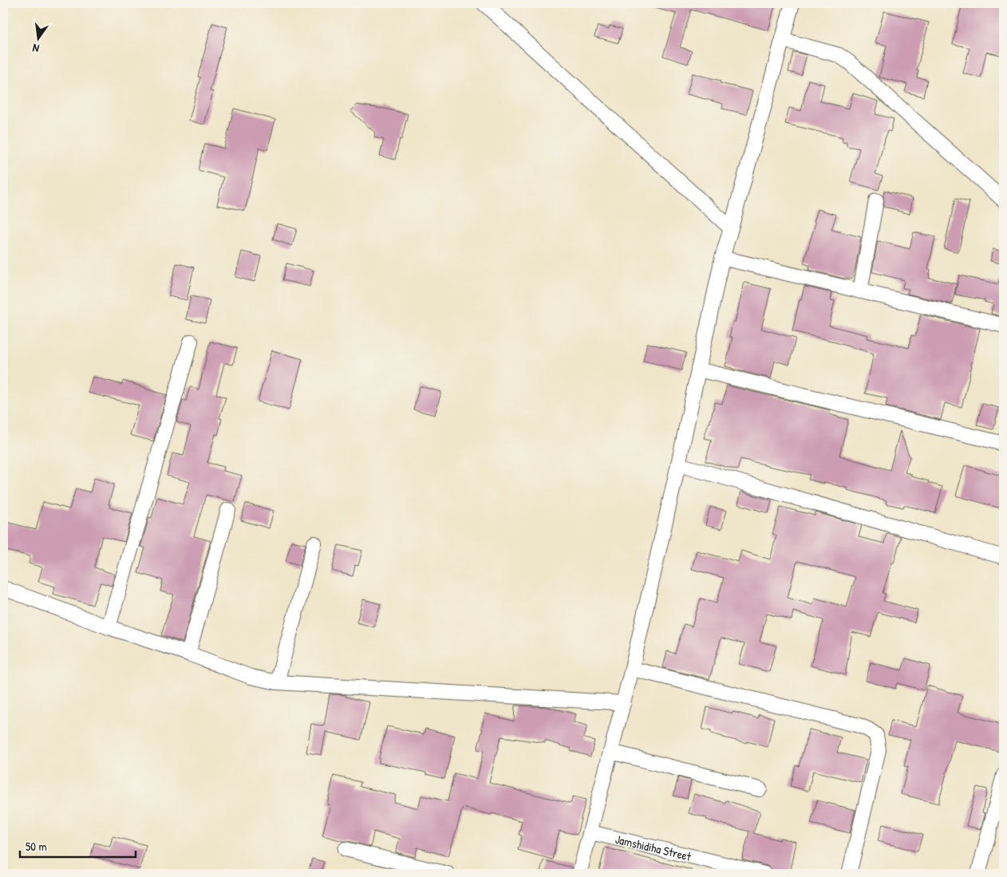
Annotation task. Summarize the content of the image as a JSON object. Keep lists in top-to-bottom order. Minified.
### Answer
{"streets":{"street":["Jamshidiha Street"]},"scale_bar":"50 m","north":"bottom"}
